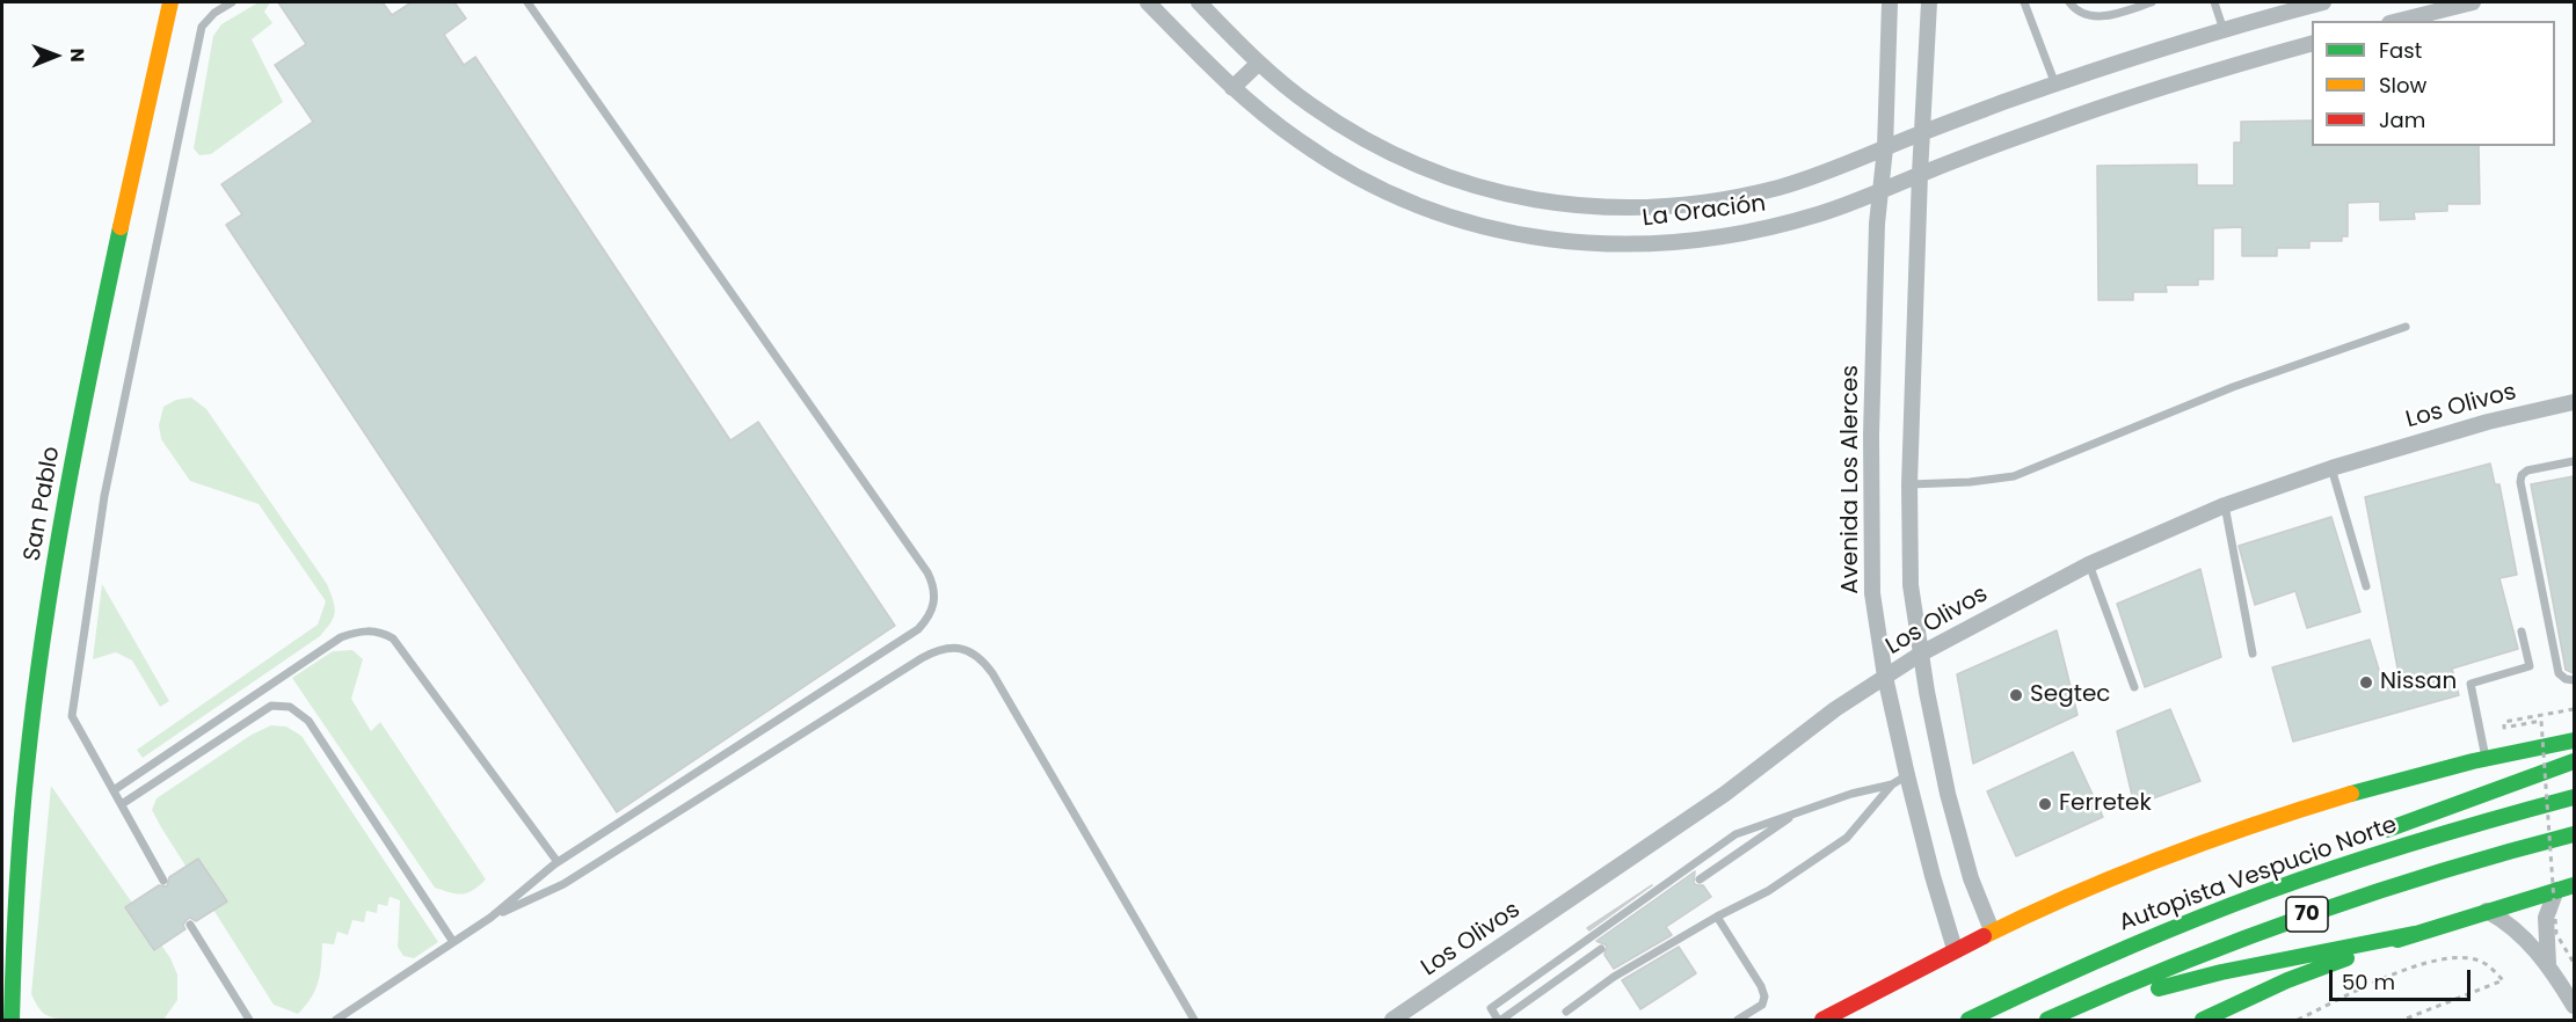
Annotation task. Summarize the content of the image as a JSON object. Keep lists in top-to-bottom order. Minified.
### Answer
{"streets":{"main road":["San Pablo","Autopista Vespucio Norte","70"],"street":["La Oración","Los Olivos","Avenida Los Alerces"]},"crossings":[["La Oración","Avenida Los Alerces"],["Los Olivos","Avenida Los Alerces"]],"places":["Nissan","Segtec","Ferretek"],"legend":["Fast","Slow","Jam"],"scale_bar":"50 m","north":"right"}
